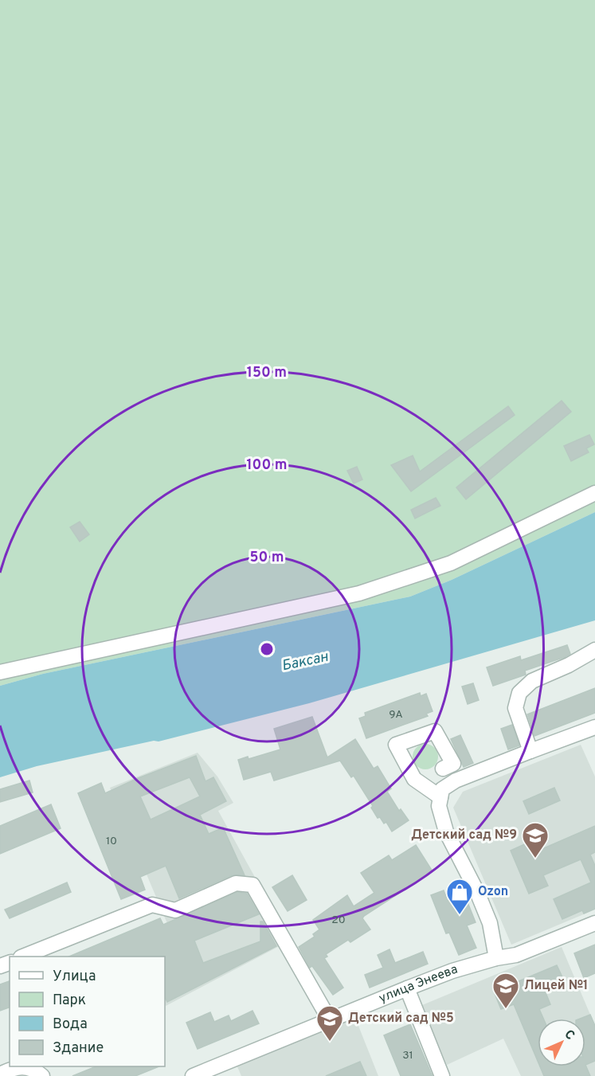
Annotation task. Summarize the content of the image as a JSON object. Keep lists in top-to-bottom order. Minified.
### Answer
{"streets":{"street":["улица Энеева"]},"water":["Баксан"],"places":{"school or university":["Детский сад №9","Лицей №1","Детский сад №5"],"shop":["Ozon"]},"house_numbers":["9А","10","20","31"],"legend":["Улица","Парк","Вода","Здание"],"north":"top right","rings":["150 m","100 m","50 m"]}
